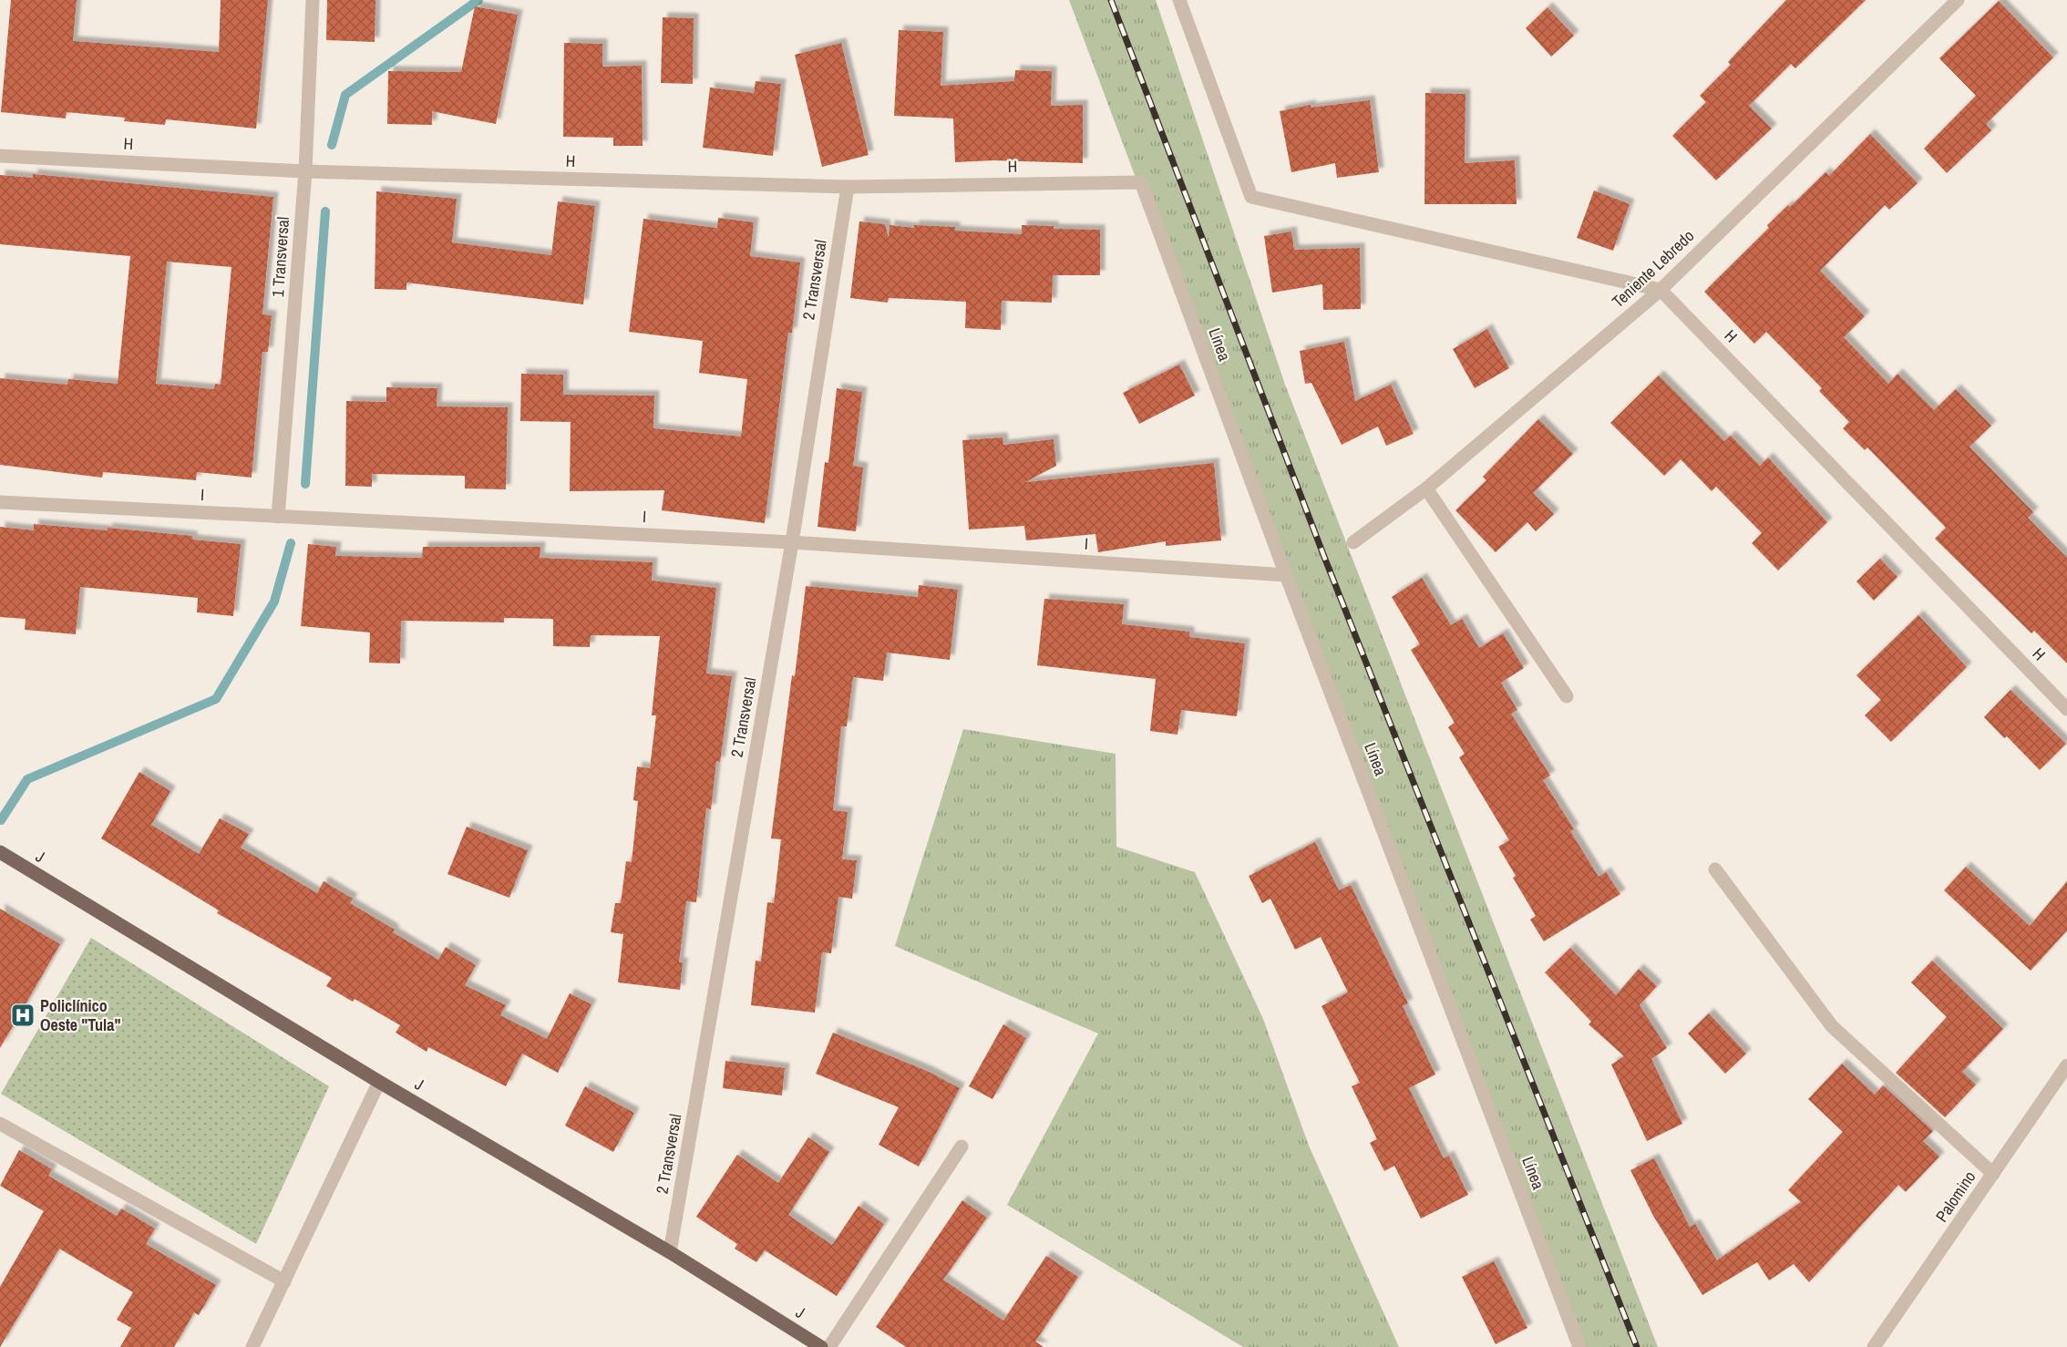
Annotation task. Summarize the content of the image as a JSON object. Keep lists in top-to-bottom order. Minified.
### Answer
{"streets":{"main road":["J"],"street":["H","1 Transversal","Teniente Lebredo","2 Transversal","Línea","I","Palomino"]},"crossings":[["H","1 Transversal"],["H","Teniente Lebredo"],["H","2 Transversal"],["H","Línea"],["1 Transversal","I"],["2 Transversal","I"],["2 Transversal","J"],["Línea","I"]],"places":{"hospital":["Policlínico Oeste \"Tula\""]}}
